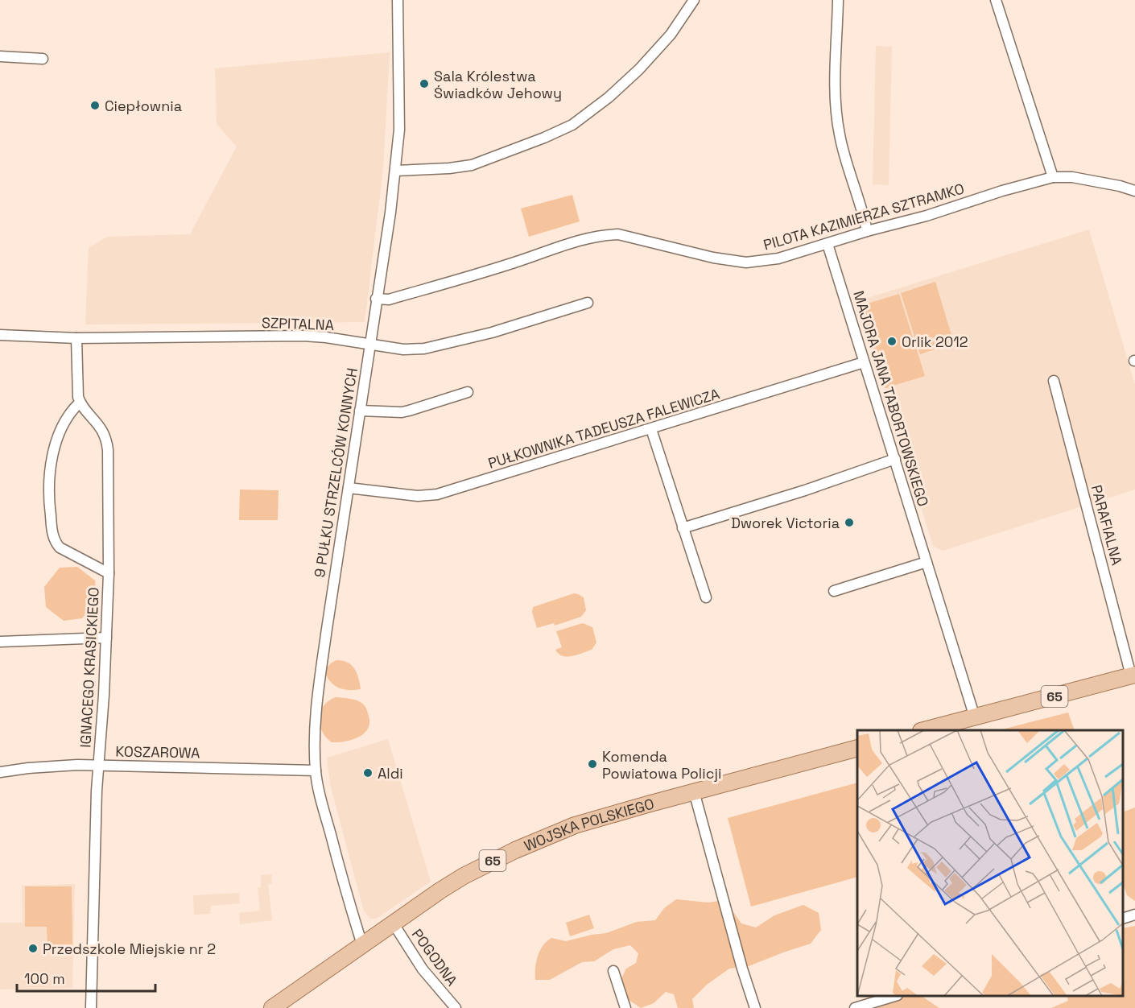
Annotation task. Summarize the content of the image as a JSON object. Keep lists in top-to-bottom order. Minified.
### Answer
{"streets":{"main road":["65","WOJSKA POLSKIEGO"],"street":["PILOTA KAZIMIERZA SZTRAMKO","SZPITALNA","MAJORA JANA TABORTOWSKIEGO","PUŁKOWNIKA TADEUSZA FALEWICZA","9 PUŁKU STRZELCÓW KONNYCH","PARAFIALNA","IGNACEGO KRASICKIEGO","KOSZAROWA","POGODNA"]},"crossings":[["PILOTA KAZIMIERZA SZTRAMKO","MAJORA JANA TABORTOWSKIEGO"],["PILOTA KAZIMIERZA SZTRAMKO","9 PUŁKU STRZELCÓW KONNYCH"],["SZPITALNA","9 PUŁKU STRZELCÓW KONNYCH"],["MAJORA JANA TABORTOWSKIEGO","PUŁKOWNIKA TADEUSZA FALEWICZA"],["MAJORA JANA TABORTOWSKIEGO","65"],["PUŁKOWNIKA TADEUSZA FALEWICZA","9 PUŁKU STRZELCÓW KONNYCH"],["9 PUŁKU STRZELCÓW KONNYCH","KOSZAROWA"],["9 PUŁKU STRZELCÓW KONNYCH","WOJSKA POLSKIEGO"],["PARAFIALNA","65"],["IGNACEGO KRASICKIEGO","KOSZAROWA"],["WOJSKA POLSKIEGO","POGODNA"]],"places":["Sala Królestwa Świadków Jehowy","Ciepłownia","Orlik 2012","Dworek Victoria","Komenda Powiatowa Policji","Aldi","Przedszkole Miejskie nr 2"],"scale_bar":"100 m"}
